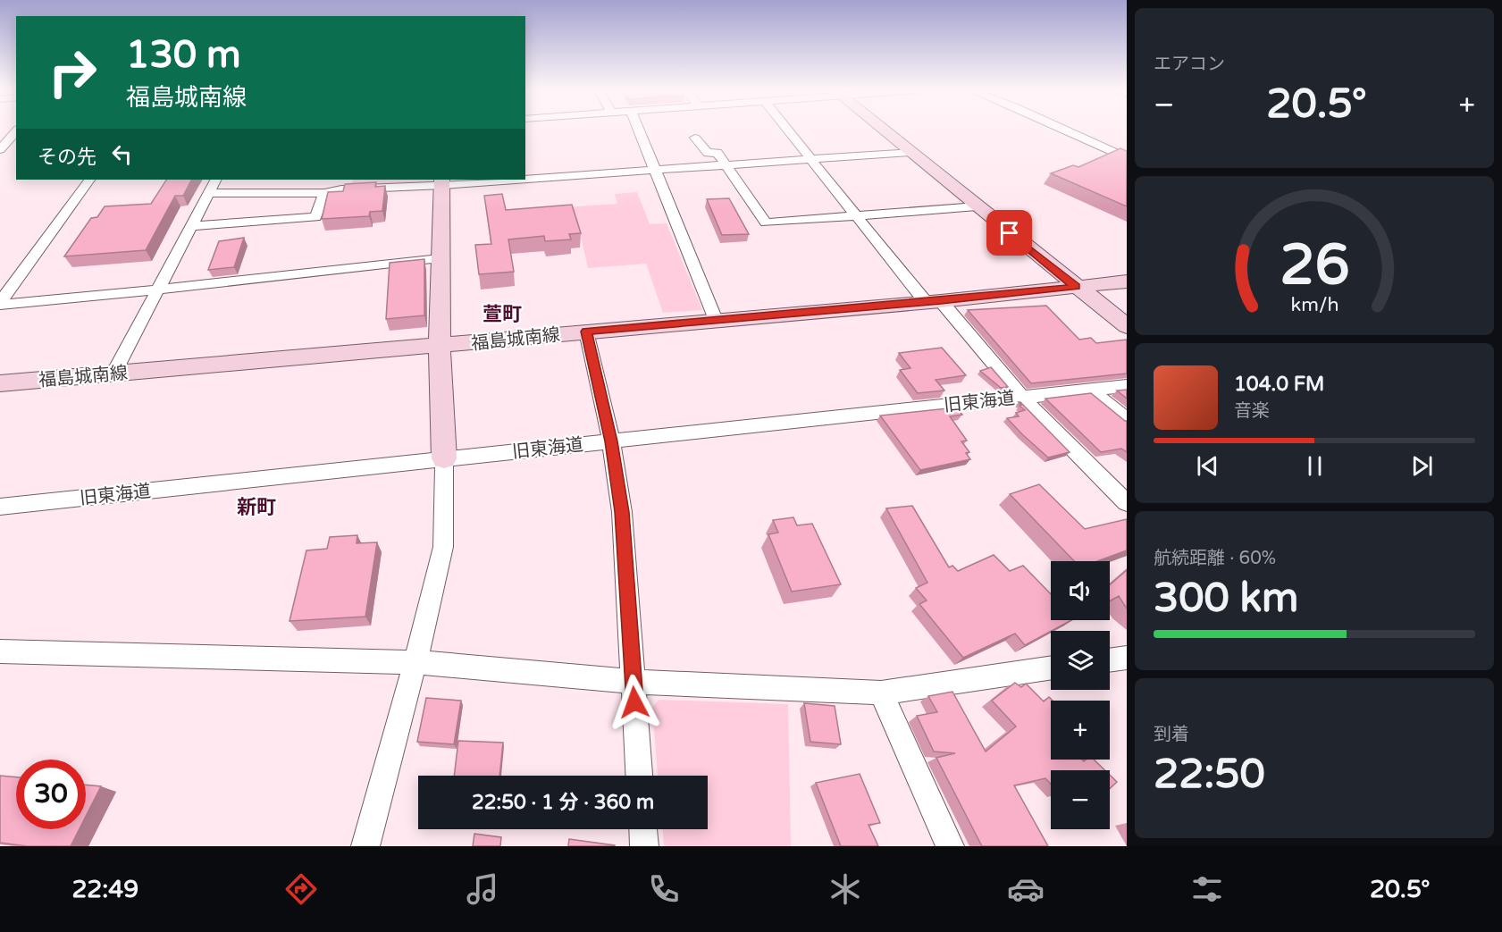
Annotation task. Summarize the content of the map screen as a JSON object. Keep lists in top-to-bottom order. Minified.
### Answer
{"streets":{"main road":["福島城南線"],"street":["旧東海道"]},"districts":["萱町","新町"],"page":{"tile":["エアコン",["航続距離 · 60%","300 km"],["到着","22:50"]],"turn":["130 m","福島城南線"],"heat":["−","20.5°","+"],"then":"その先","song":["104.0 FM","音楽"],"map_buttons":["+","−"],"limit":"30","trip":"22:50 · 1 分 · 360 m","tabs":["22:49","20.5°"],"gauge":["26","km/h"]}}
